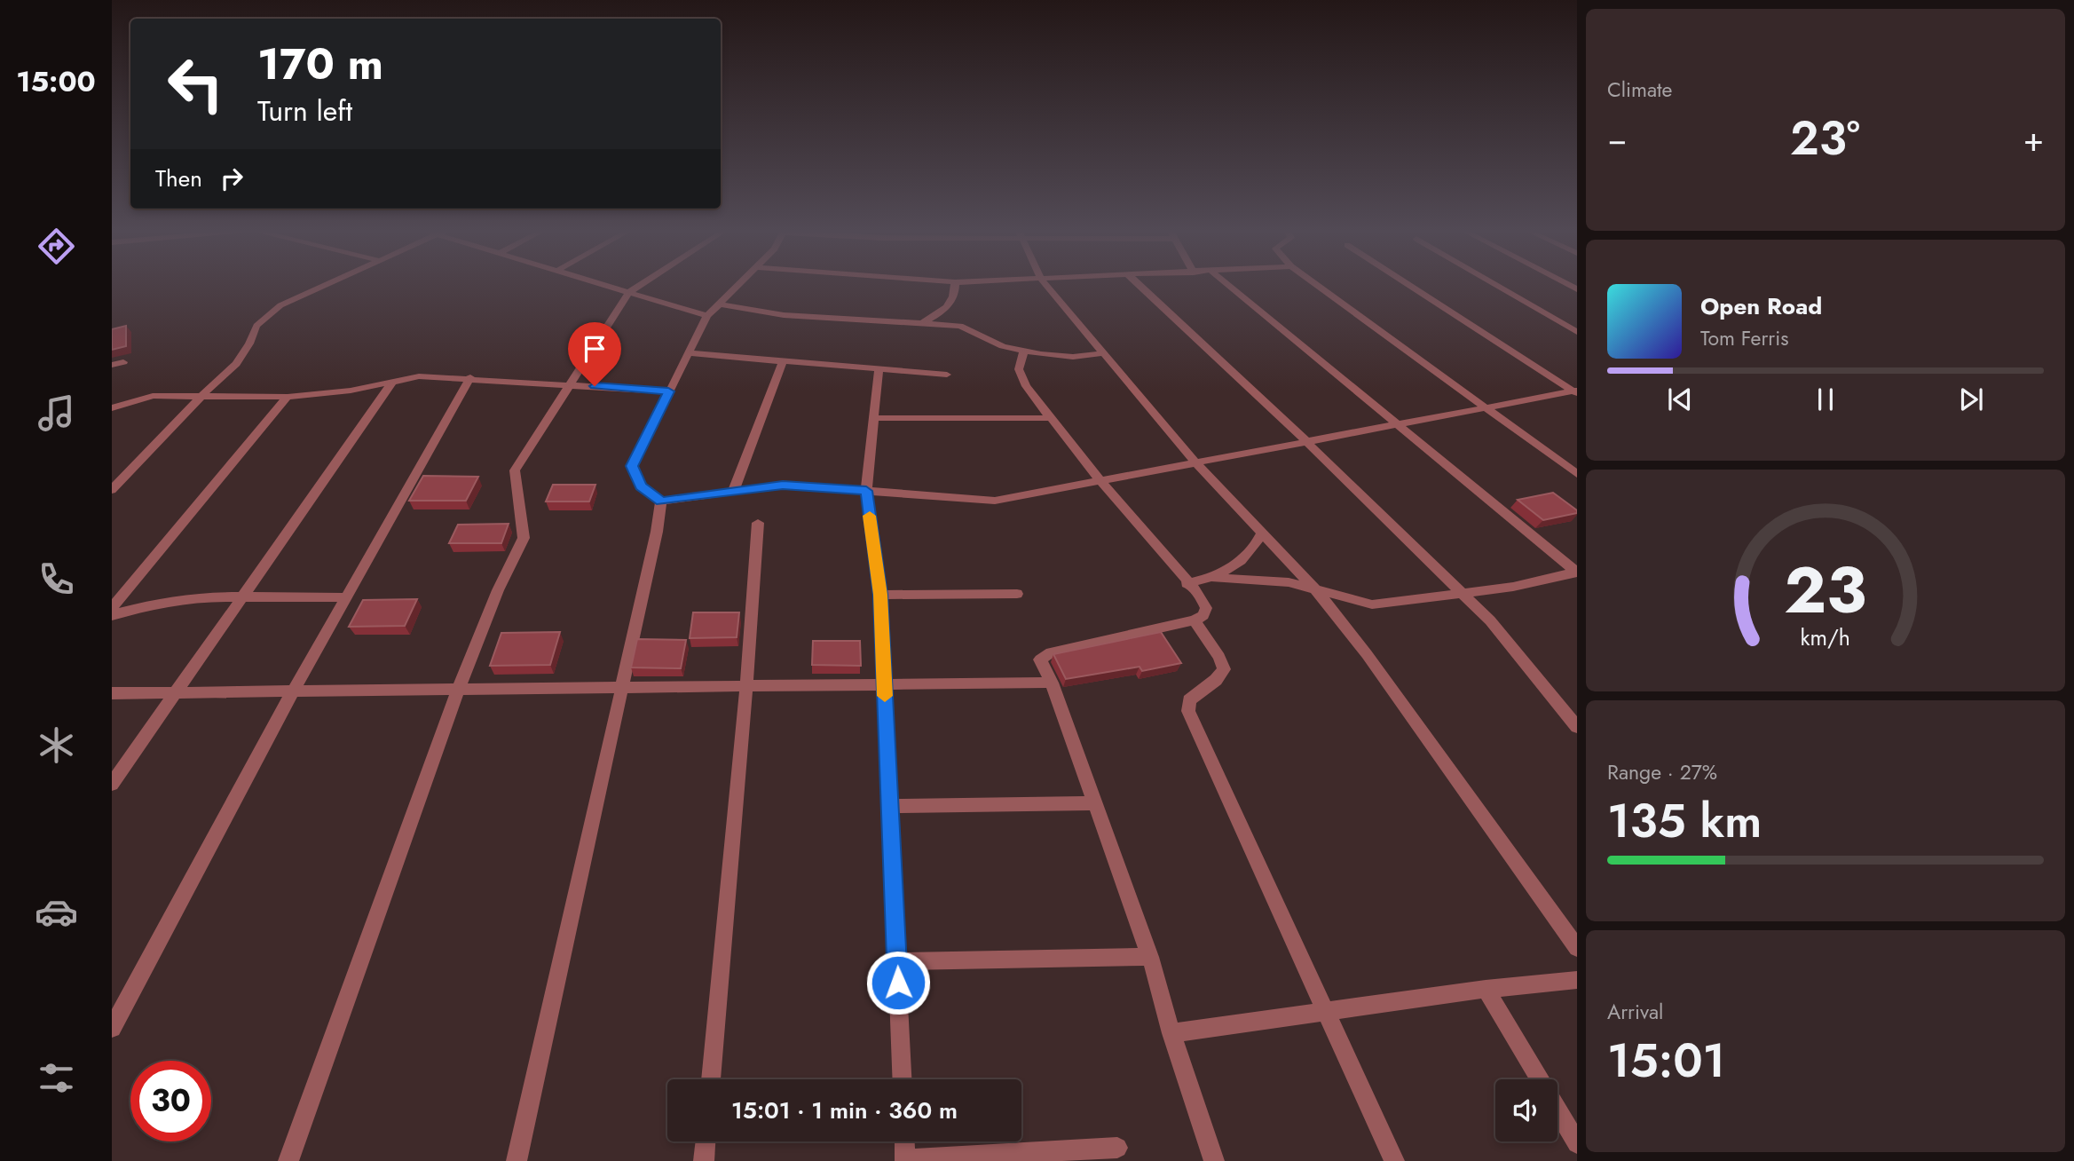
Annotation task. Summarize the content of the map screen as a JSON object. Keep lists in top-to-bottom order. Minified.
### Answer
{"page":{"tabs":"15:00","tile":["Climate",["Range · 27%","135 km"],["Arrival","15:01"]],"turn":["170 m","Turn left"],"heat":["−","23°","+"],"then":"Then","song":["Open Road","Tom Ferris"],"limit":"30","trip":"15:01 · 1 min · 360 m","gauge":["23","km/h"]}}
